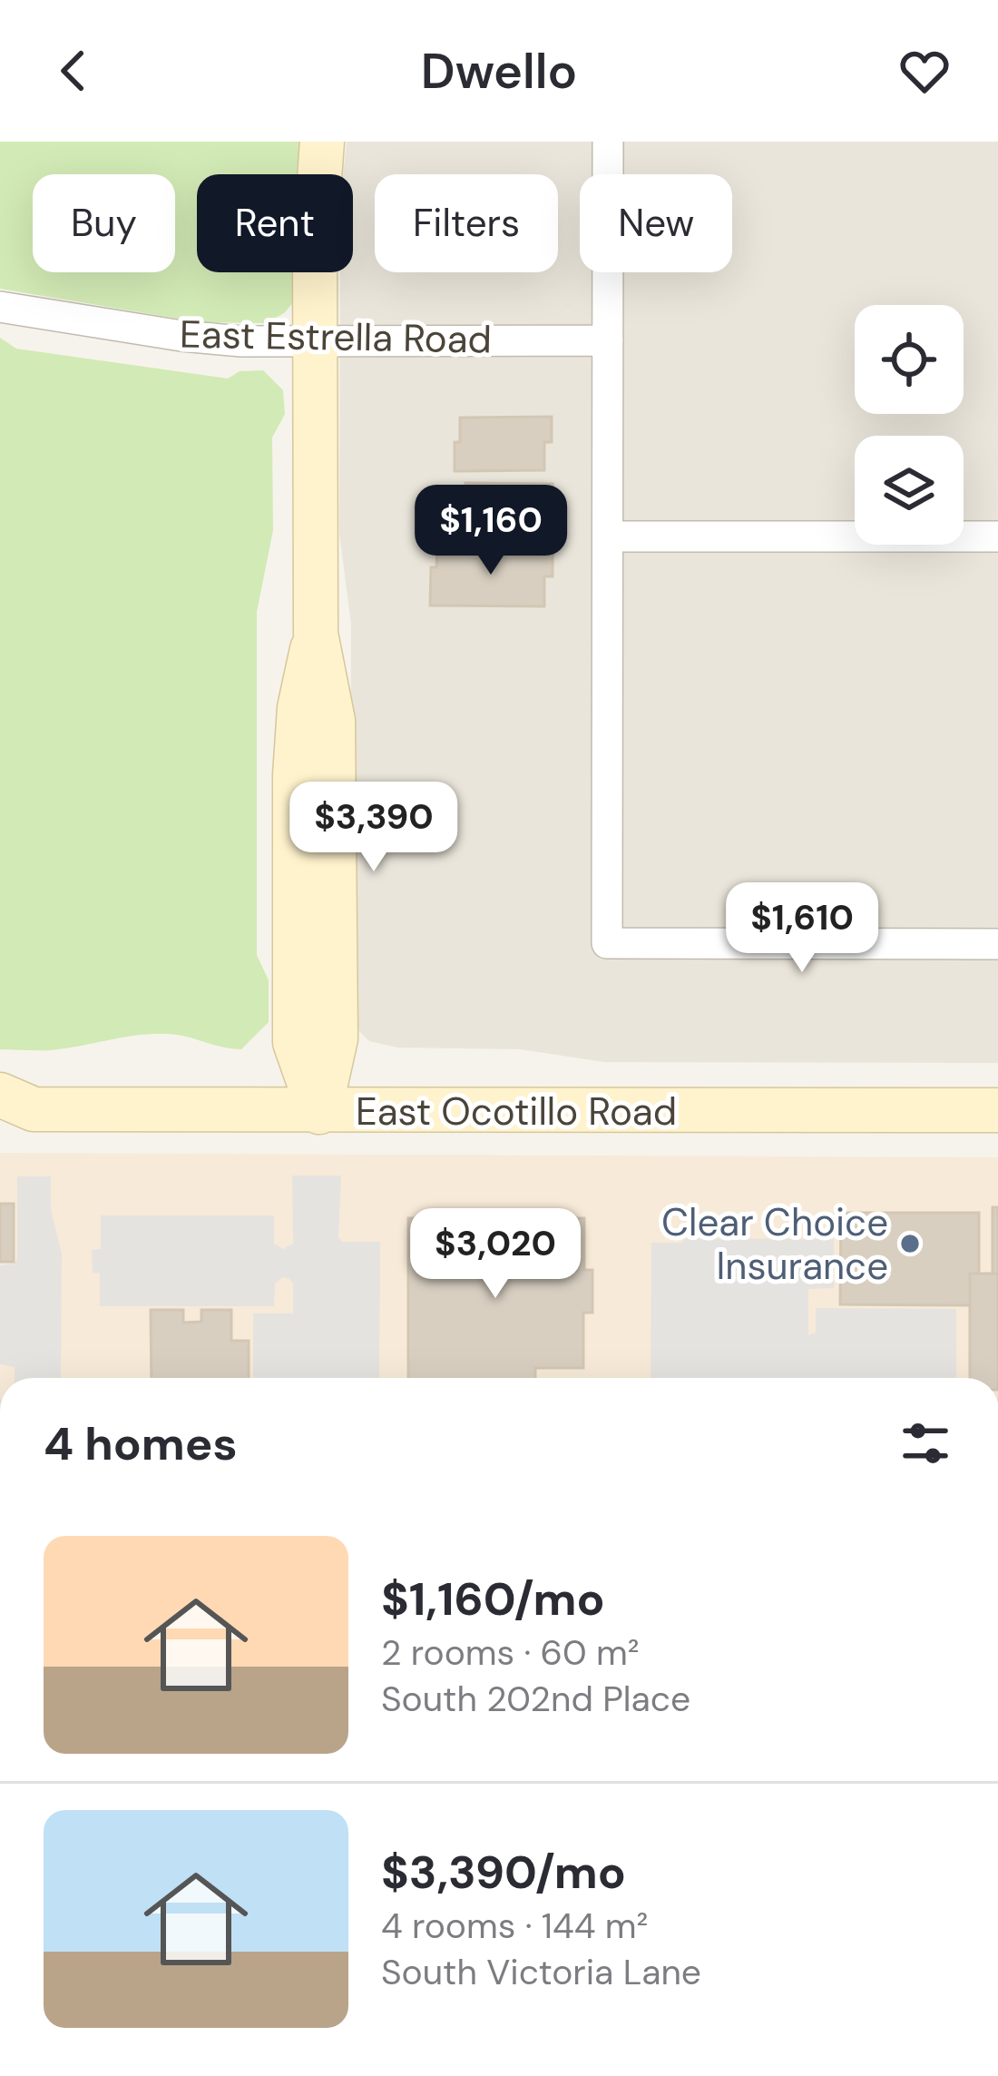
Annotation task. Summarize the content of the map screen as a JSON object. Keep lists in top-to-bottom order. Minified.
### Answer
{"streets":{"street":["East Estrella Road","East Ocotillo Road"]},"places":["Clear Choice Insurance"],"page":{"header":"Dwello","chip":["Buy","Rent","Filters","New"],"price":["$1,160","$3,390","$1,610","$3,020"],"heading":"4 homes","list":[{"name":"$1,160/mo","note":"2 rooms · 60 m² · South 202nd Place"},{"name":"$3,390/mo","note":"4 rooms · 144 m² · South Victoria Lane"}]}}
